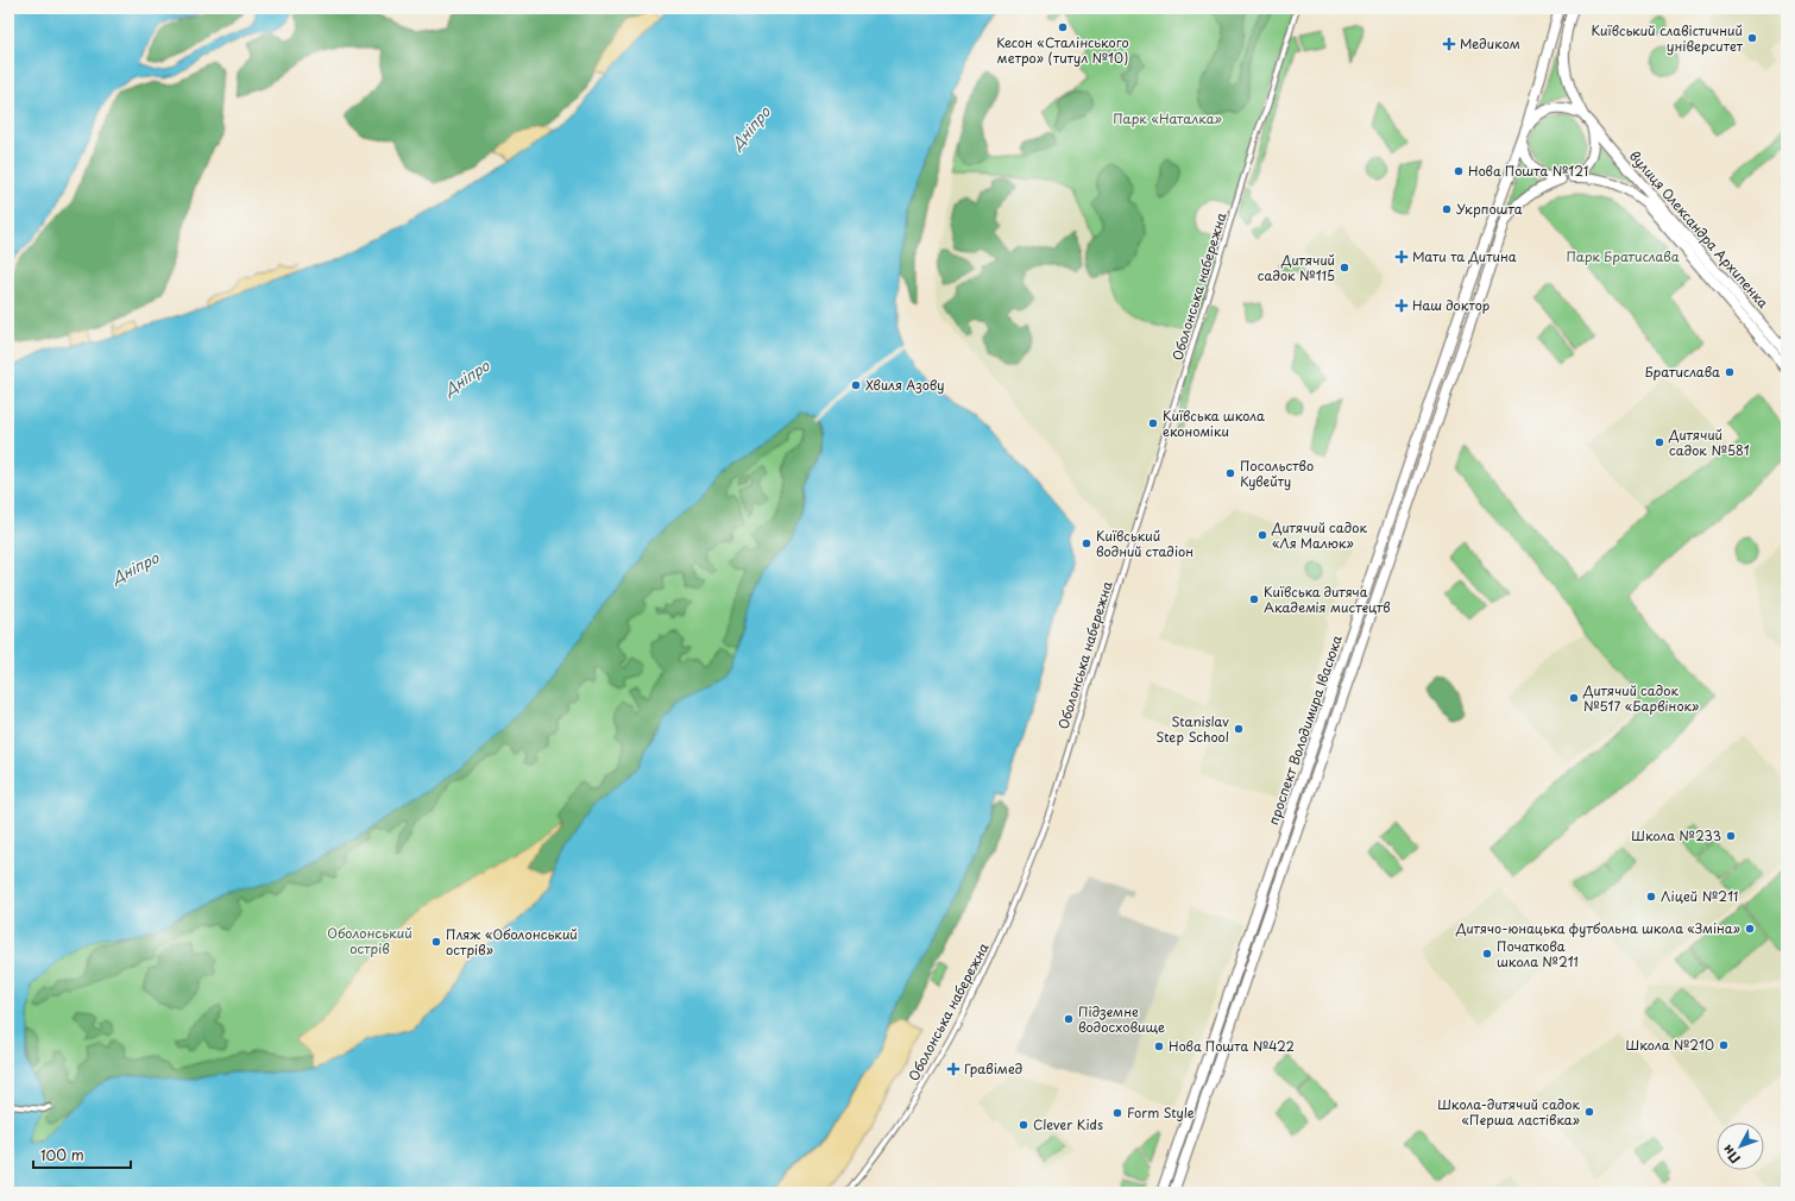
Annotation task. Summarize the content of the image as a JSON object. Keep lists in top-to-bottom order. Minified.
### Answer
{"streets":{"main road":["вулиця Олександра Архипенка","проспект Володимира Івасюка"],"street":["Оболонська набережна"]},"crossings":[["вулиця Олександра Архипенка","проспект Володимира Івасюка"]],"water":["Дніпро"],"parks":["Парк «Наталка»","Парк Братислава","Оболонський острів"],"places":{"other":["Кесон «Сталінського метро» (титул №10)","Київський славістичний університет","Нова Пошта №121","Укрпошта","Дитячий садок №115","Братислава","Хвиля Азову","Київська школа економіки","Дитячий садок №581","Посольство Кувейту","Дитячий садок «Ля Малюк»","Київський водний стадіон","Київська дитяча Академія мистецтв","Дитячий садок №517 «Барвінок»","Stanislav Step School","Школа №233","Ліцей №211","Дитячо-юнацька футбольна школа «Зміна»","Пляж «Оболонський острів»","Початкова школа №211","Підземне водосховище","Школа №210","Нова Пошта №422","Школа-дитячий садок «Перша ластівка»","Form Style","Clever Kids"],"health":["Медиком","Мати та Дитина","Наш доктор","Гравімед"]},"scale_bar":"100 m","north":"bottom left"}
